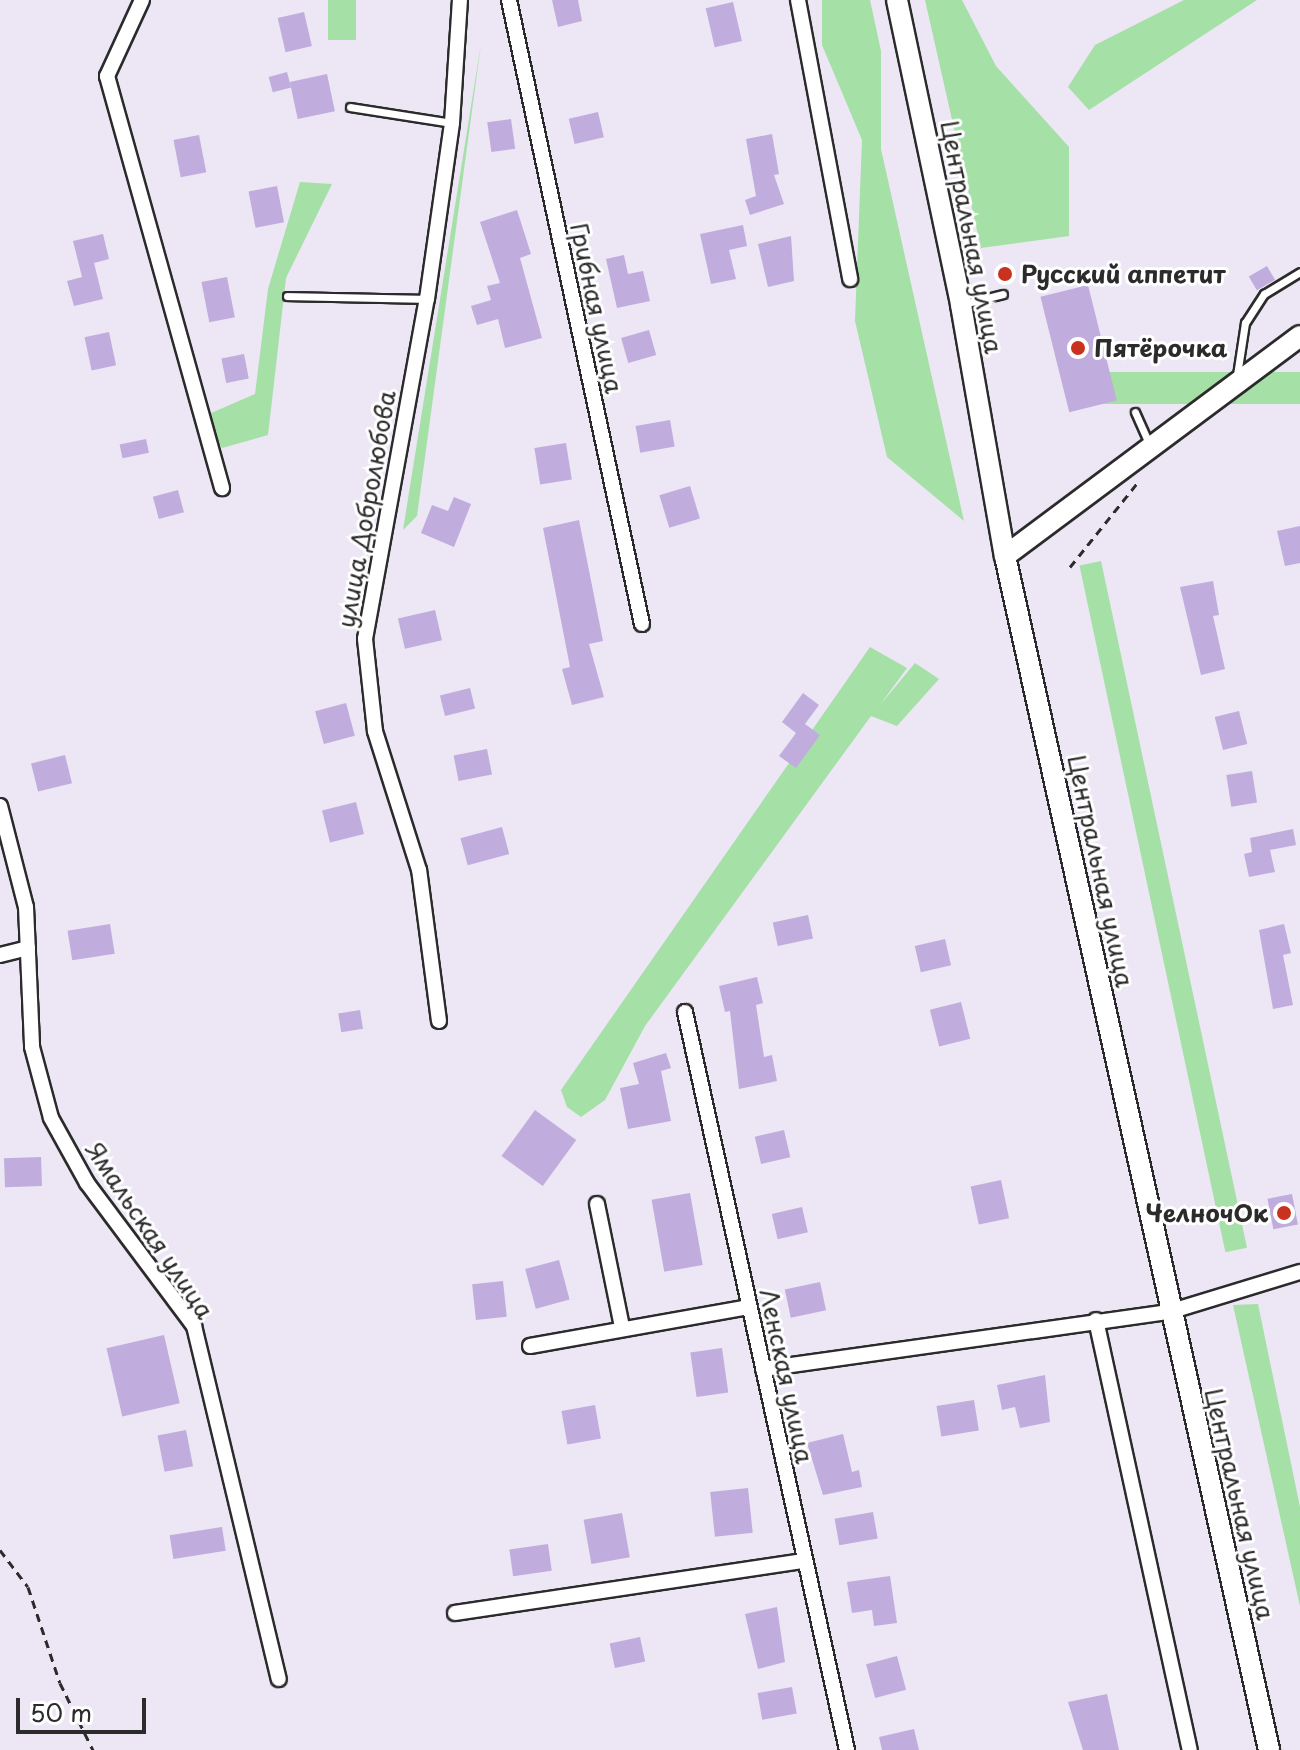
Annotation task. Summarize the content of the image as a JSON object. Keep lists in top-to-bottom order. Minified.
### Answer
{"streets":{"main road":["Центральная улица"],"street":["Грибная улица","улица Добролюбова","Ямальская улица","Ленская улица"]},"places":["Русский аппетит","Пятёрочка","ЧелночОк"],"scale_bar":"50 m"}
